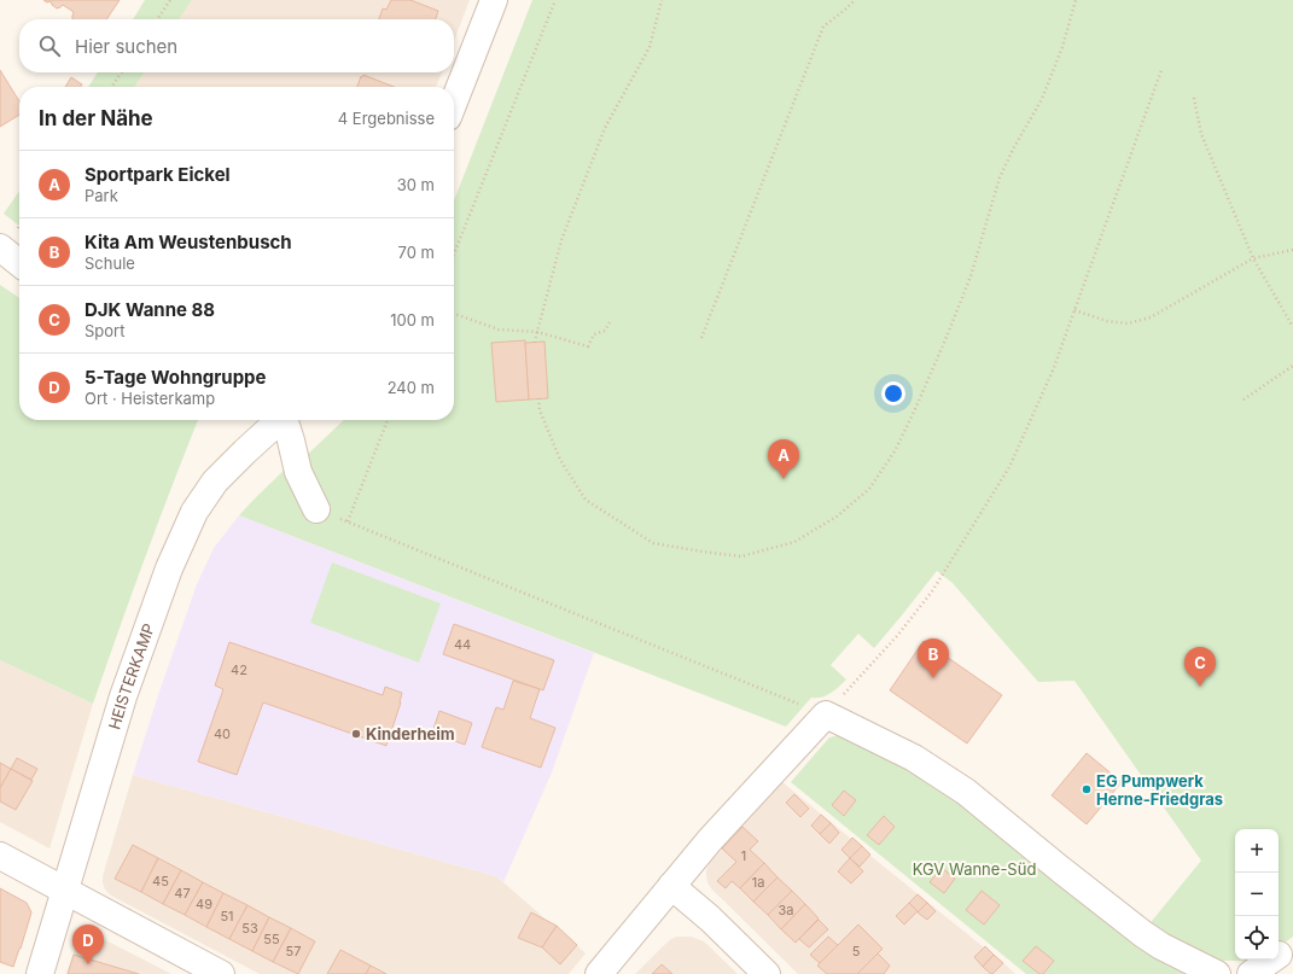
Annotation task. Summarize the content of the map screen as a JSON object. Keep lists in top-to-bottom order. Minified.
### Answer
{"streets":{"street":["HEISTERKAMP"]},"parks":["KGV Wanne-Süd"],"places":["Kinderheim","EG Pumpwerk Herne-Friedgras"],"house_numbers":["44","42","40","1","45","1a","47","49","3a","51","53","55","57","5"],"page":{"search":"Hier suchen","heading":["In der Nähe","4 Ergebnisse"],"list":[{"mark":"A","name":"Sportpark Eickel","note":"Park","value":"30 m"},{"mark":"B","name":"Kita Am Weustenbusch","note":"Schule","value":"70 m"},{"mark":"C","name":"DJK Wanne 88","note":"Sport","value":"100 m"},{"mark":"D","name":"5-Tage Wohngruppe","note":"Ort · Heisterkamp","value":"240 m"}],"pins":["A","B","C","D"],"map_buttons":["+","−"]}}
